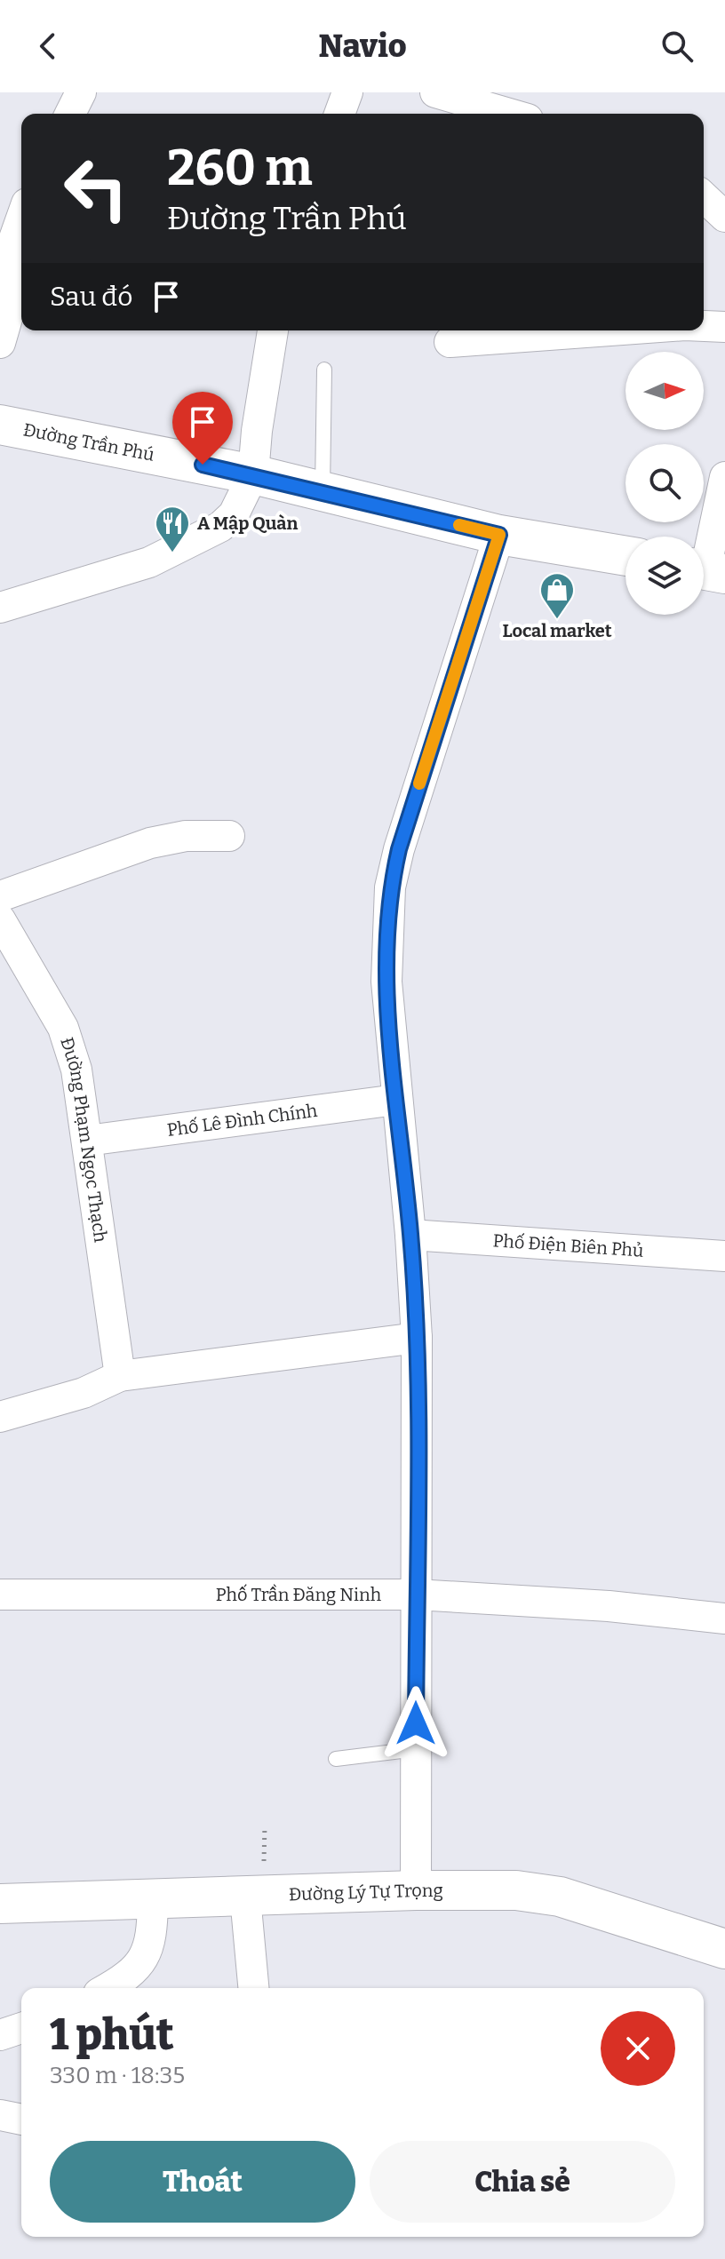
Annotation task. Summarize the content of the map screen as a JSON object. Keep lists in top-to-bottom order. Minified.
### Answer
{"streets":{"street":["Đường Trần Phú","Phố Lê Đình Chính","Đường Phạm Ngọc Thạch","Phố Điện Biên Phủ","Phố Trần Đăng Ninh","Đường Lý Tự Trọng"]},"crossings":[["Phố Lê Đình Chính","Đường Phạm Ngọc Thạch"]],"places":{"restaurant":["A Mập Quàn"],"shop":["Local market"]},"north":"right","page":{"header":"Navio","turn":["260 m","Đường Trần Phú"],"then":"Sau đó","heading":["1 phút","330 m · 18:35"],"buttons":["Thoát","Chia sẻ"]}}
